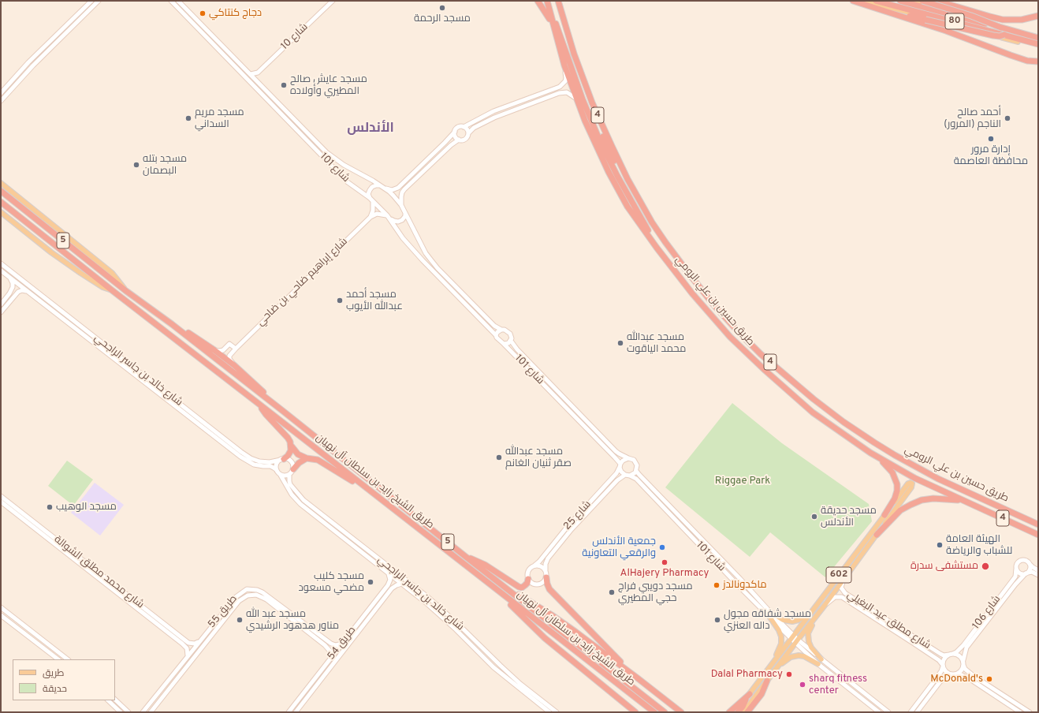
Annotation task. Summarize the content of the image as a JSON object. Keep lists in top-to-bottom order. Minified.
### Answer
{"streets":{"highway":["80","4","5","طريق حسين بن علي الرومي","طريق الشيخ زايد بن سلطان آل نهيان"],"main road":["602"],"street":["شارع 10","شارع 101","شارع إبراهيم ضاحي بن ضاحي","شارع خالد بن جاسر الراجحي","شارع 25","شارع محمد مطلق الشوالة","طريق 55","شارع 106","شارع مطلق عيد البغيلي","طريق 54"]},"crossings":[["شارع 101","شارع 25"],["شارع 101","602"],["شارع خالد بن جاسر الراجحي","طريق 54"],["شارع محمد مطلق الشوالة","طريق 55"],["602","شارع مطلق عيد البغيلي"],["طريق 55","طريق 54"],["شارع 106","شارع مطلق عيد البغيلي"]],"districts":["الأندلس"],"parks":["Riggae Park"],"places":["مسجد الرحمة","دجاج كنتاكي","مسجد عايش صالح المطيري وأولاده","مسجد مريم السداني","أحمد صالح الناجم (المرور)","إدارة مرور محافظة العاصمة","مسجد بتله البصمان","مسجد أحمد عبدالله الأيوب","مسجد عبدالله محمد الياقوت","مسجد عبدالله صقر ثنيان الغانم","مسجد الوهيب","مسجد حديقة الأندلس","الهيئة العامة للشباب والرياضة","جمعية الأندلس والرقعي التعاونية","AlHajery Pharmacy","مستشفى سدرة","مسجد كليب مضحي مسعود","ماكدونالدز","مسجد دويبي فراج حجي المطيري","مسجد عبد الله مناور هدهود الرشيدي","مسجد شفاقه مجول داله العنزي","Dalal Pharmacy","McDonald's","sharq fitness center"],"legend":["طريق","حديقة"]}
